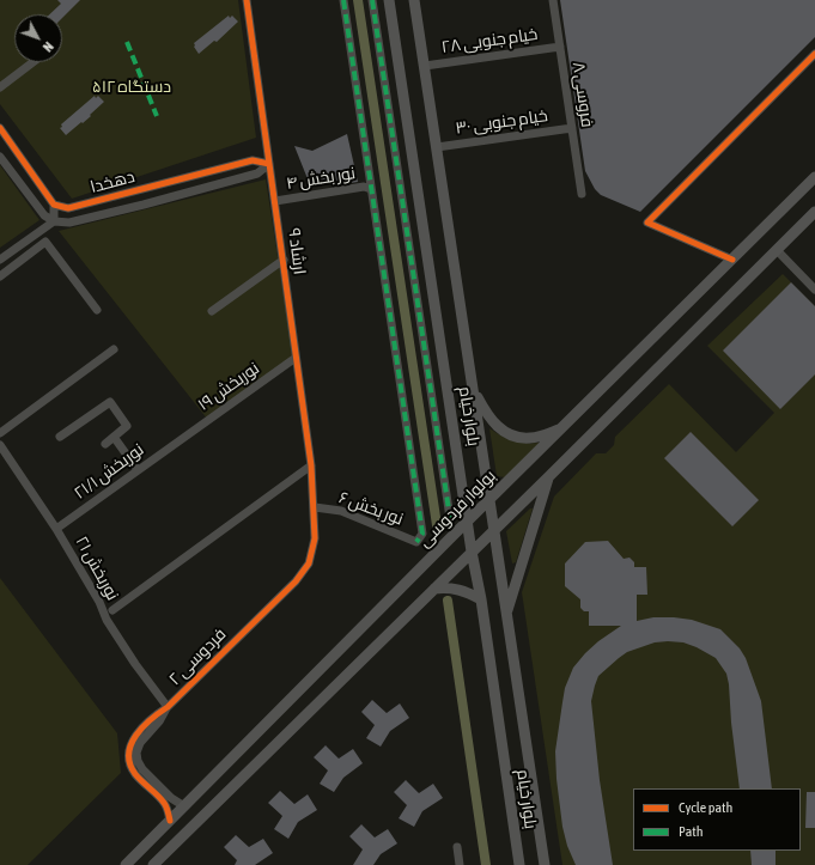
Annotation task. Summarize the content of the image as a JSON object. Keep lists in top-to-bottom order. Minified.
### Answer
{"streets":{"main road":["بلوار خیام","بولوار فردوسی"],"street":["خیام جنوبی ۲۸","فروسی ۸","خیام جنوبی ۳۰","نور بخش ۴","دهخدا","ارشاد ۹","نوربخش ۱۹","نوربخش ۲۱/۱","نور بخش ۶","نوربخش ۲۱","فردوسی ۲"]},"crossings":[["خیام جنوبی ۲۸","فروسی ۸"],["خیام جنوبی ۲۸","بلوار خیام"],["فروسی ۸","خیام جنوبی ۳۰"],["خیام جنوبی ۳۰","بلوار خیام"],["نور بخش ۴","ارشاد ۹"],["نور بخش ۴","نور بخش ۶"],["دهخدا","ارشاد ۹"],["ارشاد ۹","نوربخش ۱۹"],["ارشاد ۹","نور بخش ۶"],["ارشاد ۹","فردوسی ۲"],["نوربخش ۱۹","نوربخش ۲۱/۱"],["بلوار خیام","بولوار فردوسی"],["نوربخش ۲۱/۱","نوربخش ۲۱"],["نور بخش ۶","فردوسی ۲"],["بولوار فردوسی","فردوسی ۲"],["نوربخش ۲۱","فردوسی ۲"]],"parks":["۵۱۲ دستگاه"],"legend":["Cycle path","Path"],"north":"bottom right"}
